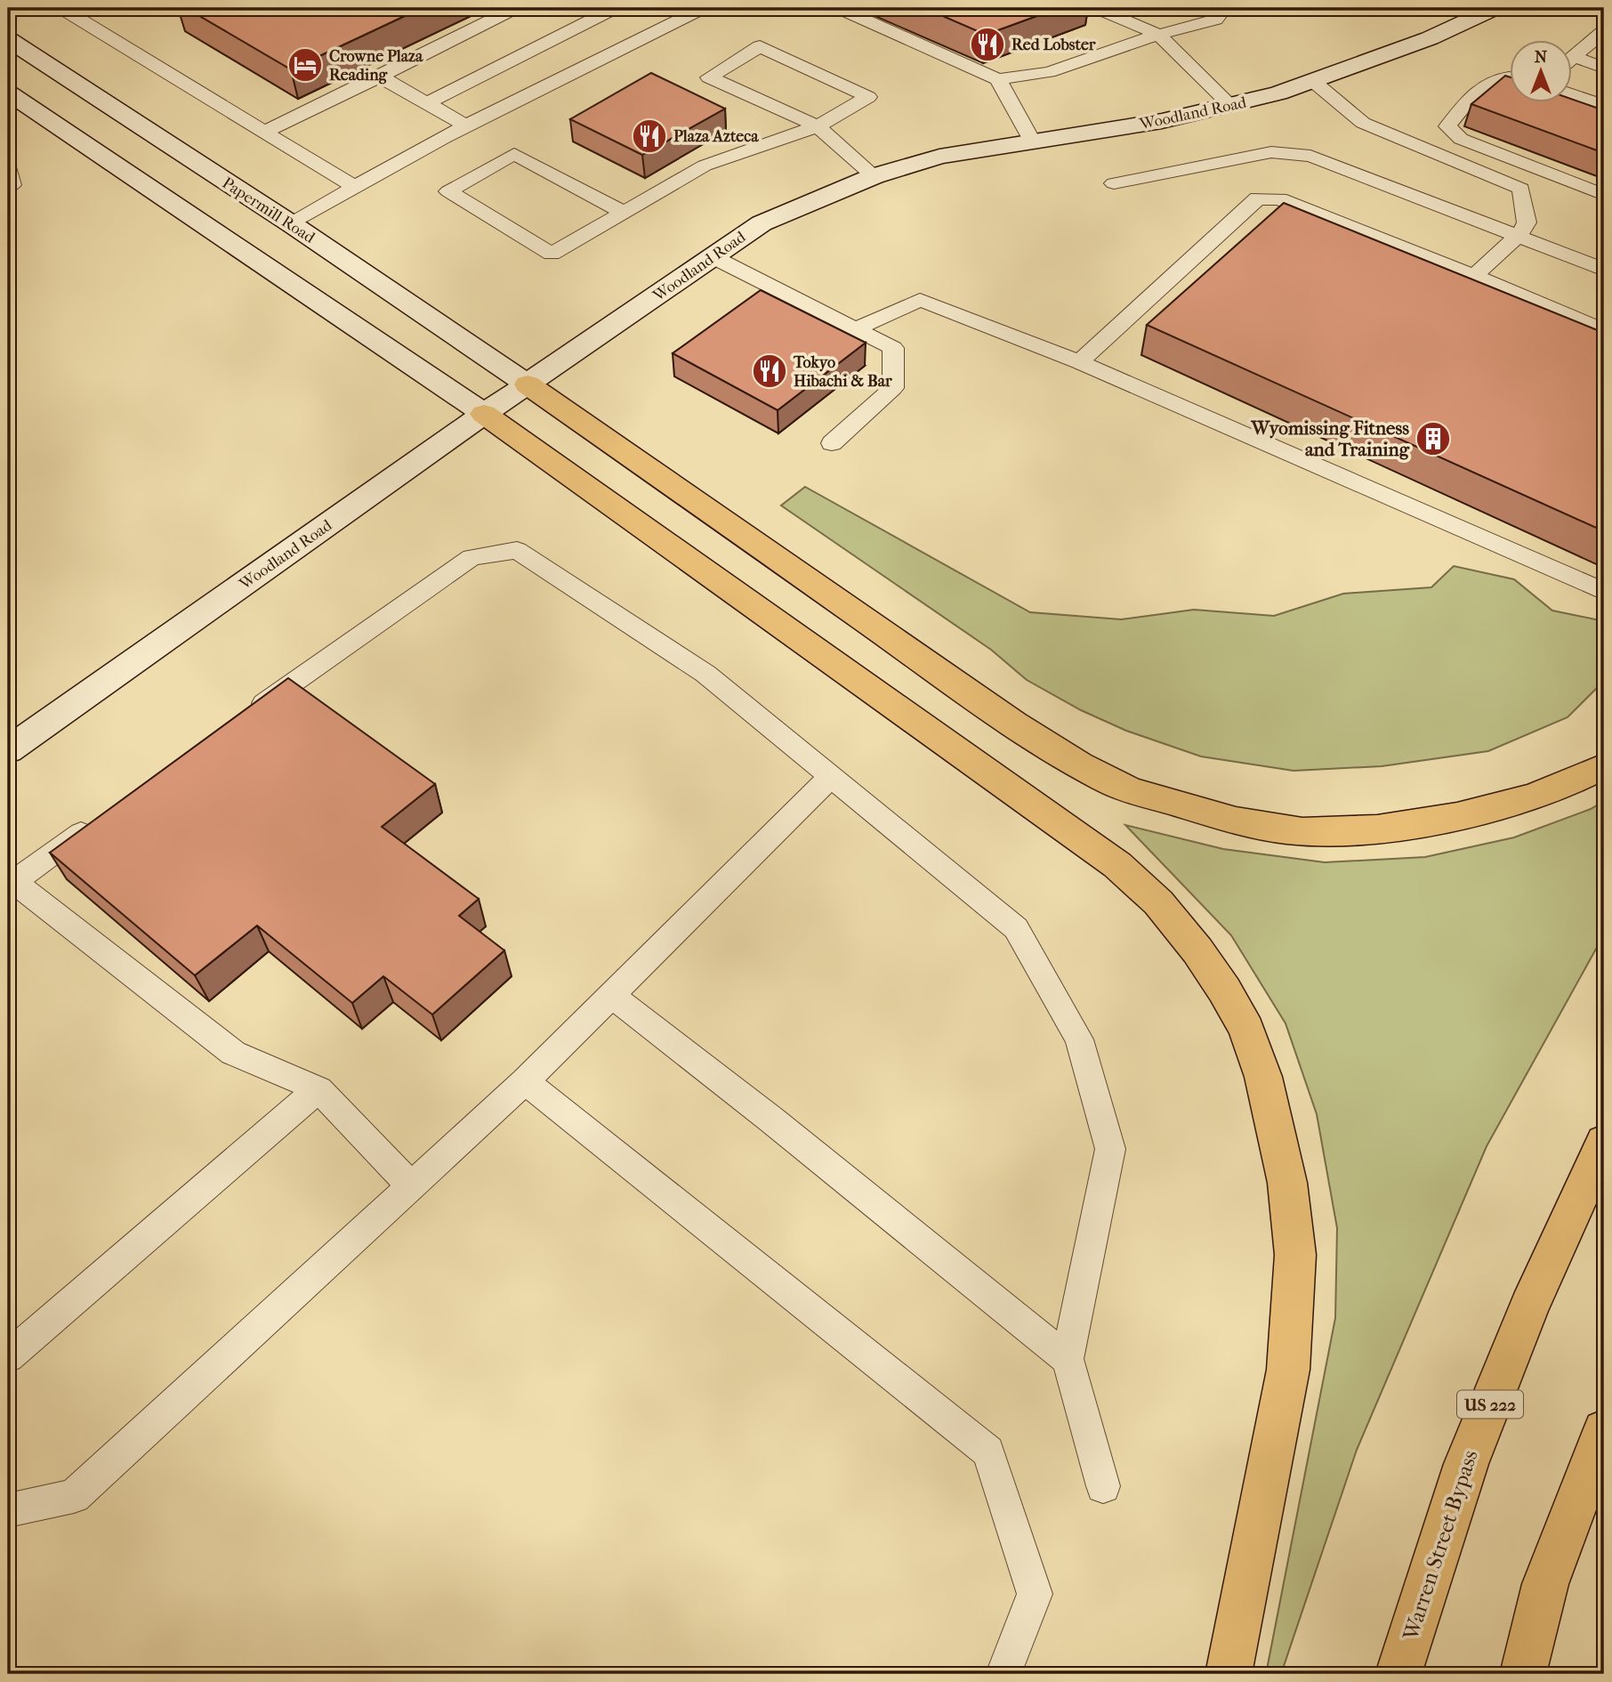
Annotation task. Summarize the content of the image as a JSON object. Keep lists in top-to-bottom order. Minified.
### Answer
{"streets":{"highway":["US 222","Warren Street Bypass"],"main road":["Woodland Road","Papermill Road"]},"crossings":[["Woodland Road","Papermill Road"]],"places":{"restaurant":["Red Lobster","Plaza Azteca","Tokyo Hibachi & Bar"],"hotel":["Crowne Plaza Reading"],"building":["Wyomissing Fitness and Training"]},"north":"top"}
